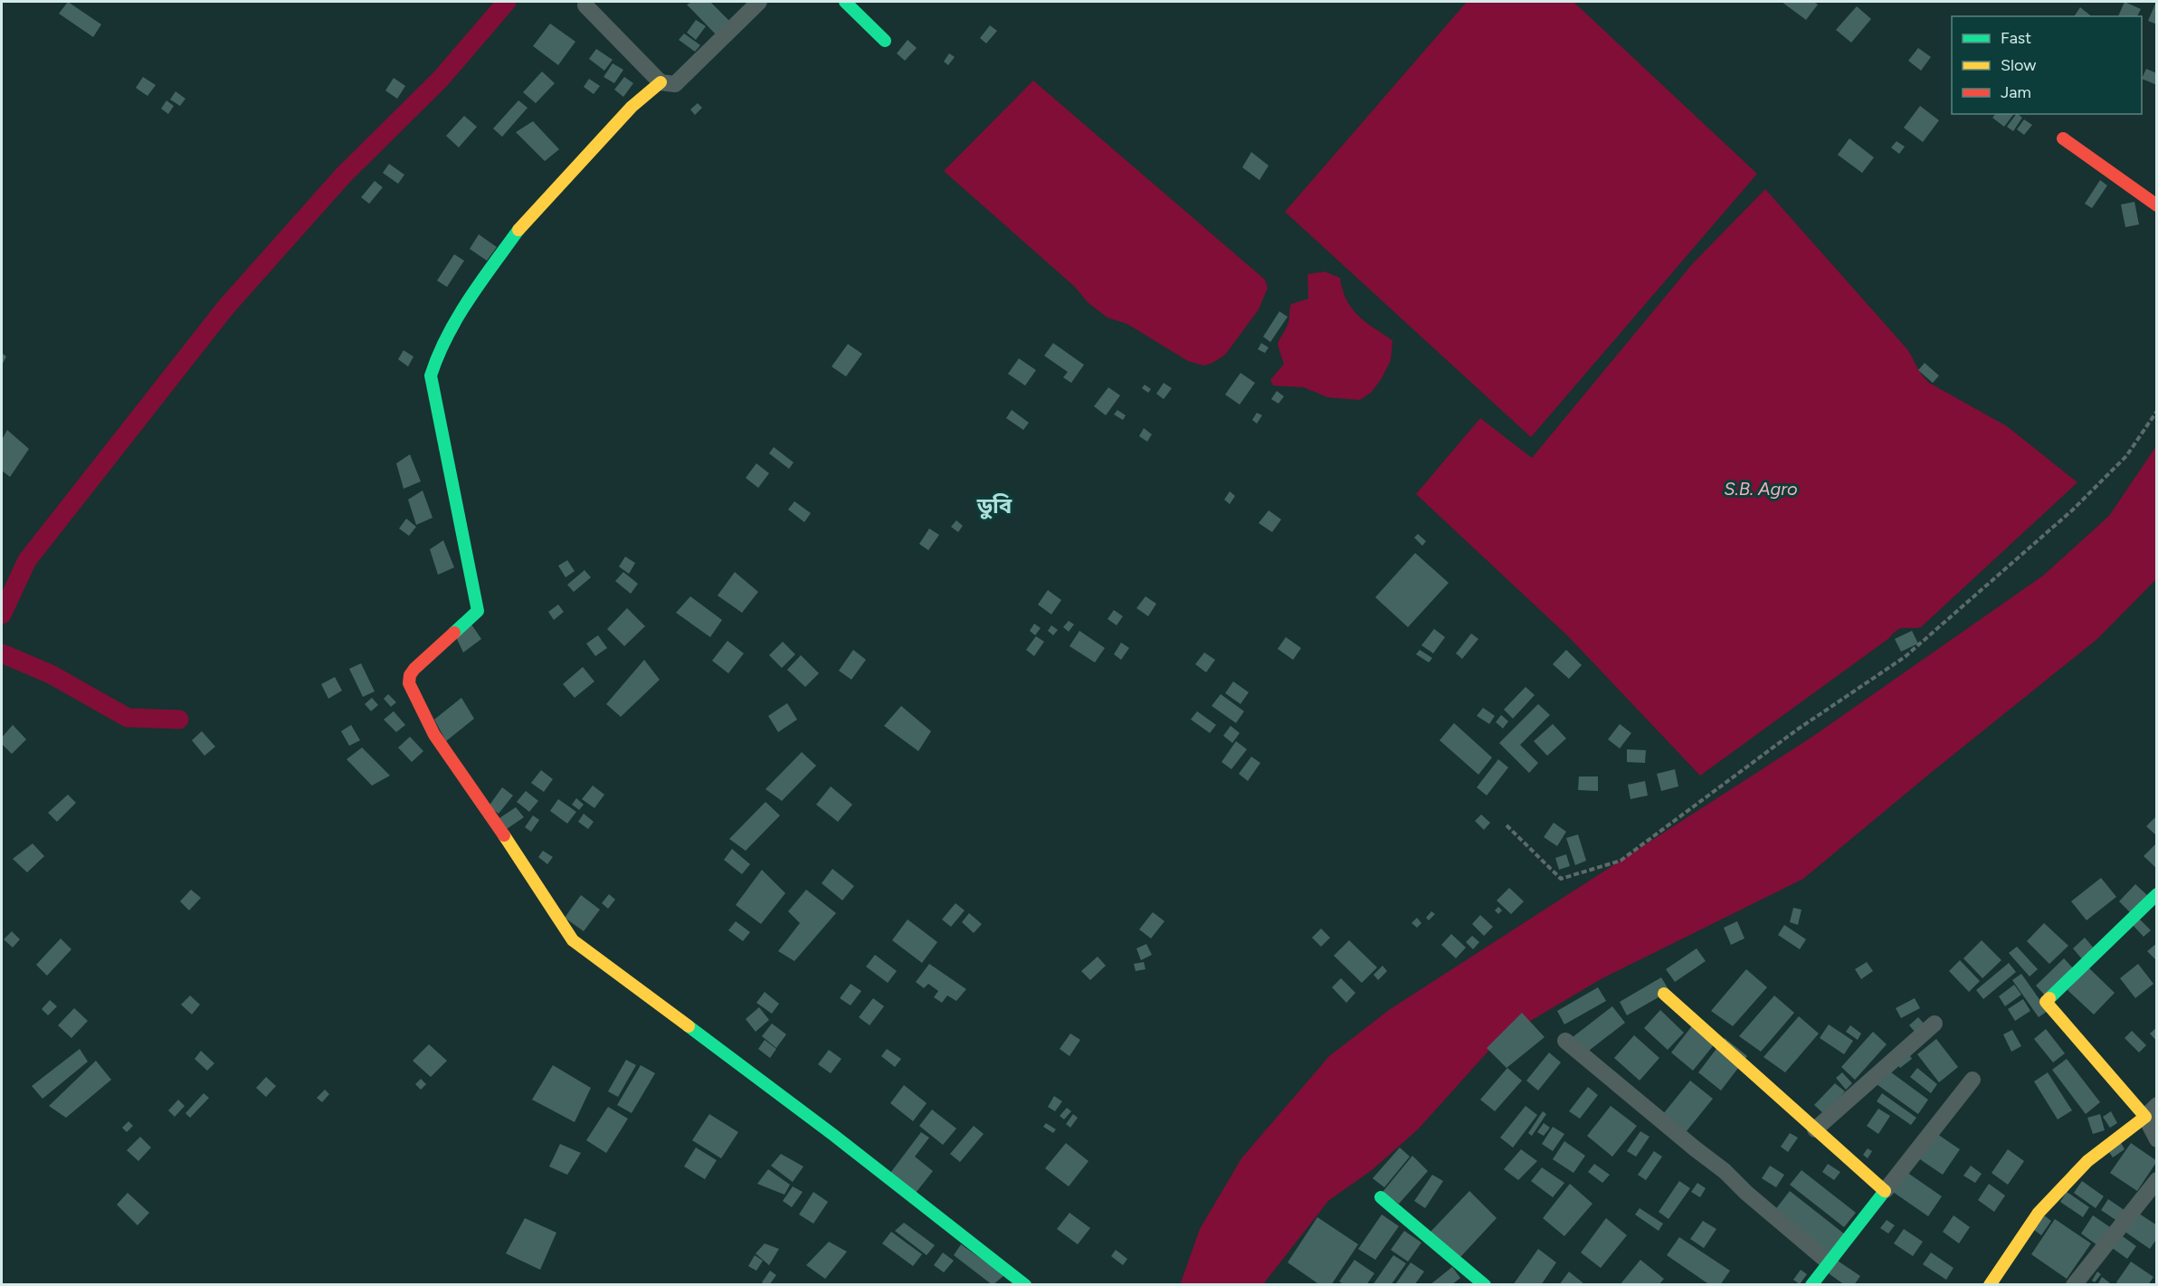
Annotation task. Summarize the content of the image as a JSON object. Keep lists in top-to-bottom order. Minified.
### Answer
{"districts":["ডুবি"],"water":["S.B. Agro"],"legend":["Fast","Slow","Jam"]}
